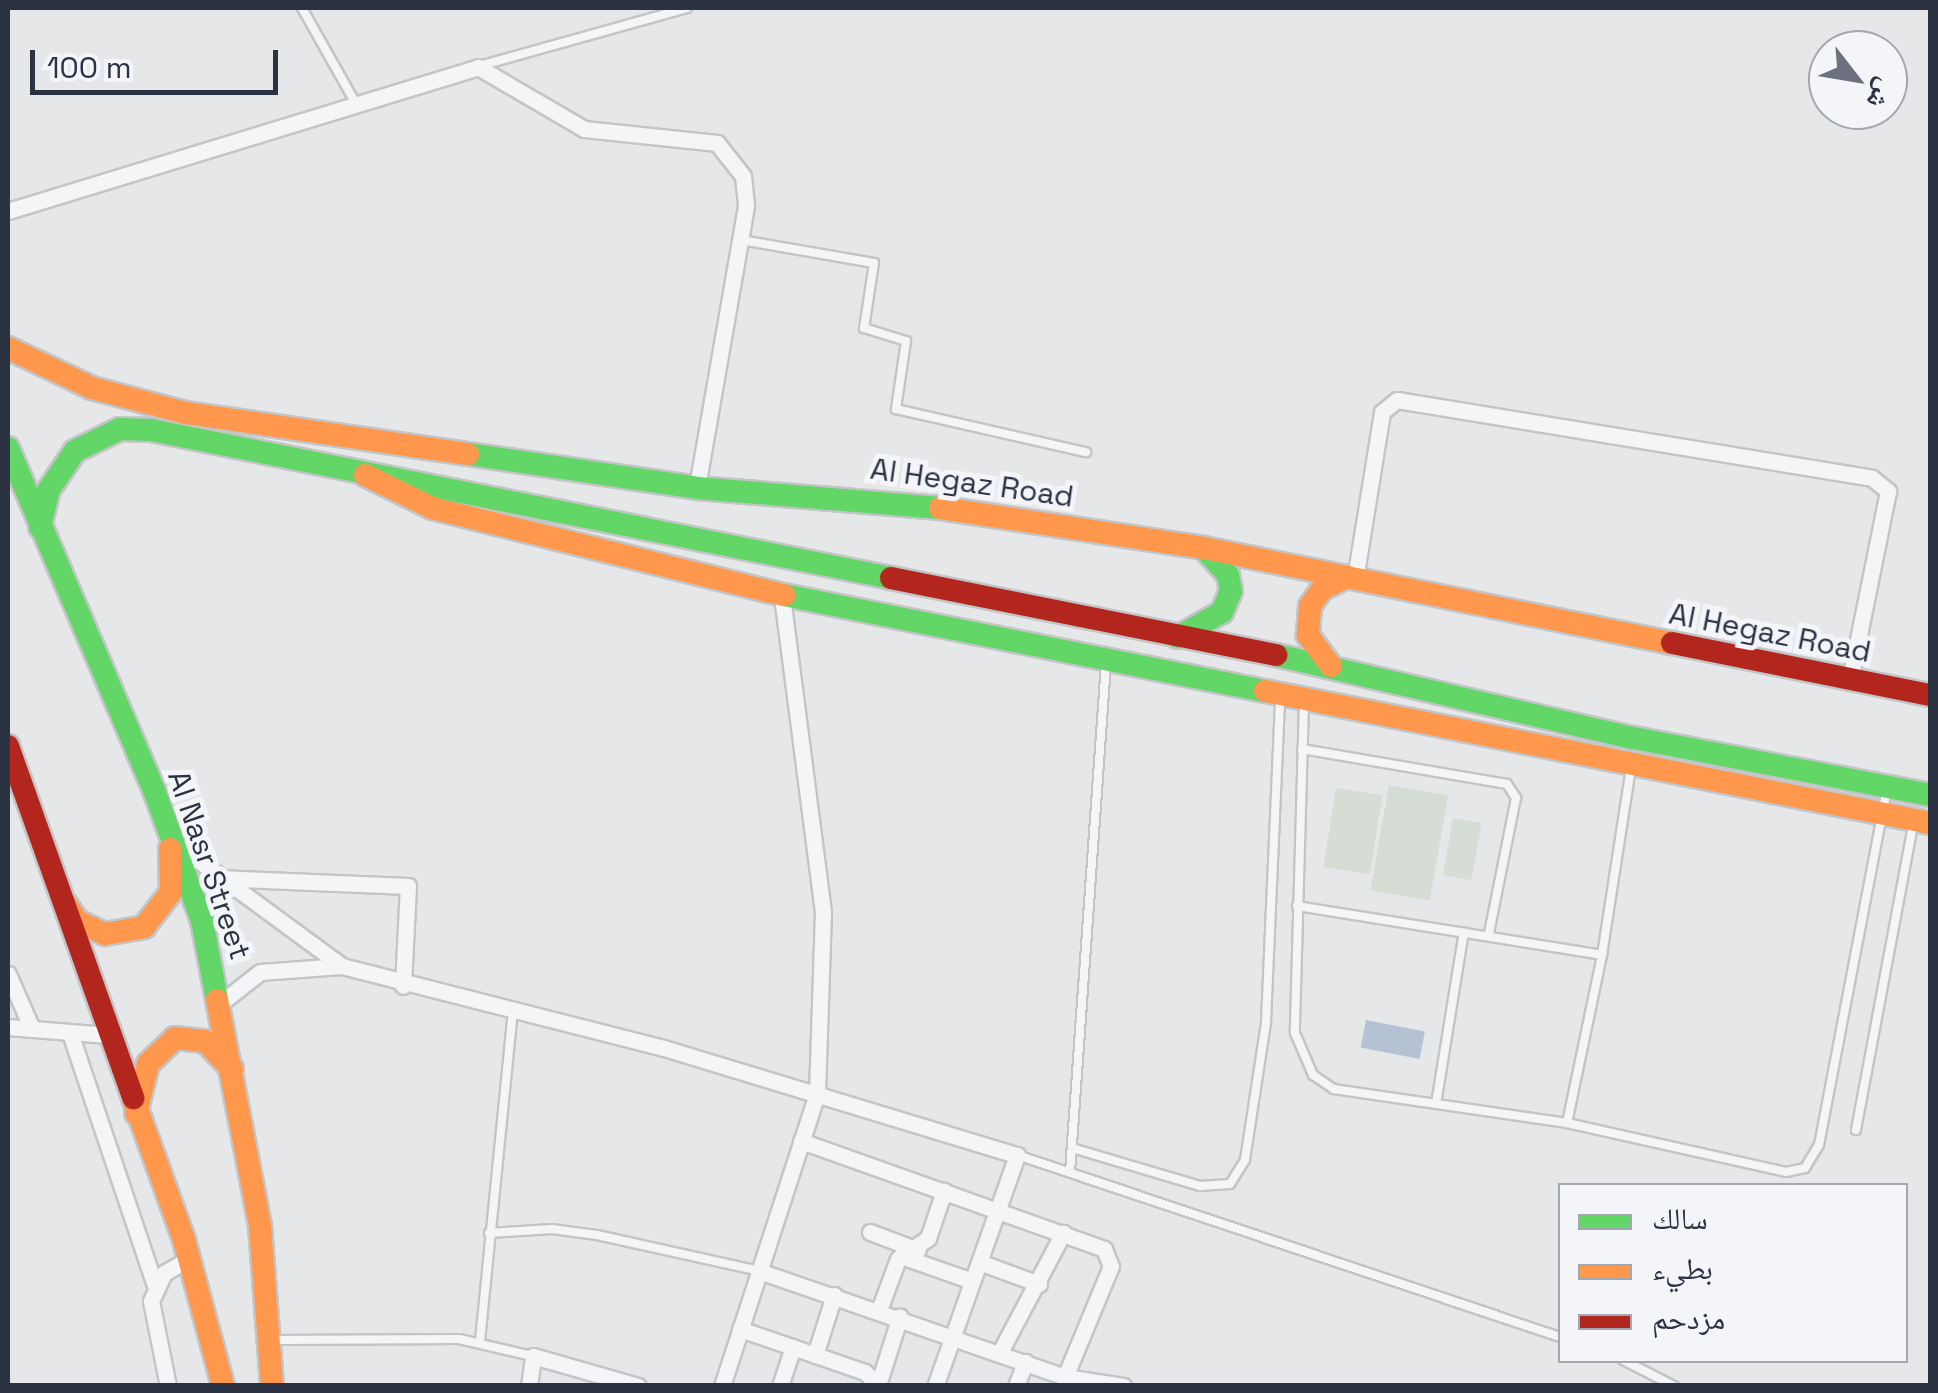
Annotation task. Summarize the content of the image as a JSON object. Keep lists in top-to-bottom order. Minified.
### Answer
{"streets":{"main road":["Al Hegaz Road","Al Nasr Street"]},"legend":["سالك","بطيء","مزدحم"],"scale_bar":"100 m","north":"bottom right"}
